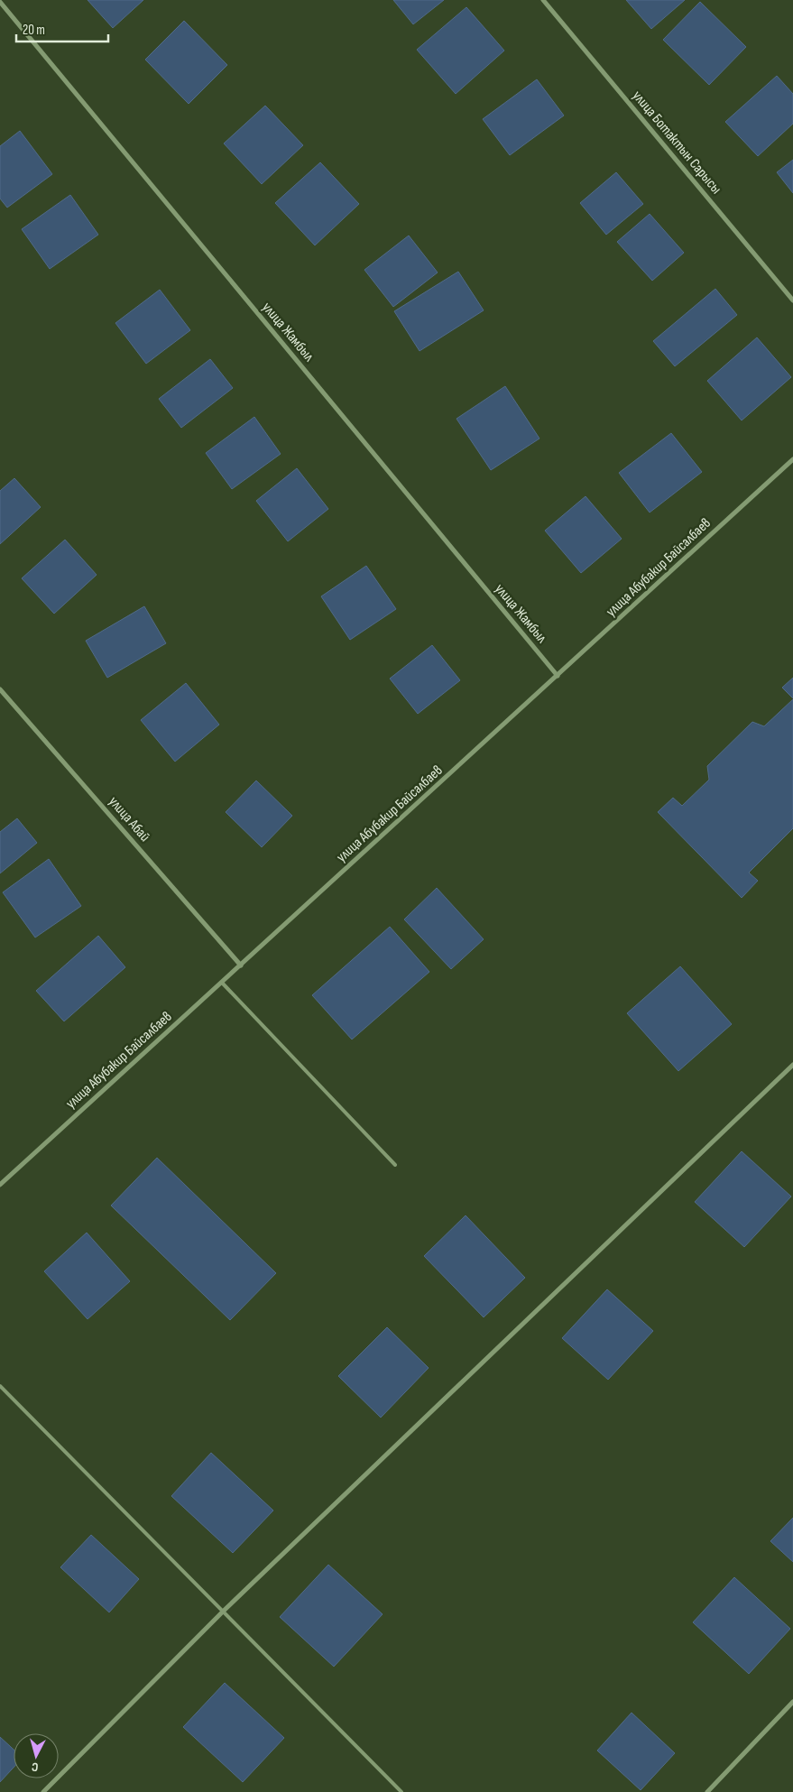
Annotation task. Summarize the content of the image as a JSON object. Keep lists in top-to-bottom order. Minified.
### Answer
{"streets":{"street":["улица Ботактын Сарысы","улица Жамбыл","улица Абубакир Байсалбаев","улица Абай"]},"crossings":[["улица Жамбыл","улица Абубакир Байсалбаев"],["улица Абубакир Байсалбаев","улица Абай"]],"scale_bar":"20 m","north":"bottom"}
